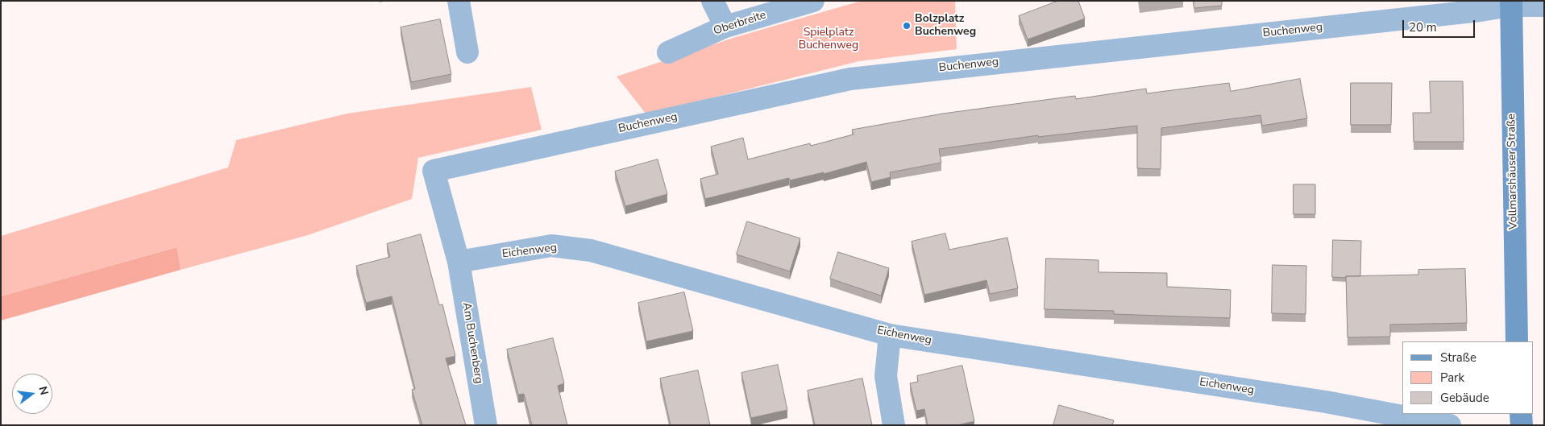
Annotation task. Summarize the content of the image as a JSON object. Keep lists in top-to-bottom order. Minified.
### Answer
{"streets":{"main road":["Vollmarshäuser Straße"],"street":["Oberbreite","Buchenweg","Eichenweg","Am Buchenberg"]},"crossings":[["Buchenweg","Vollmarshäuser Straße"],["Buchenweg","Eichenweg"],["Buchenweg","Am Buchenberg"],["Eichenweg","Am Buchenberg"]],"parks":["Spielplatz Buchenweg"],"places":["Bolzplatz Buchenweg"],"legend":["Straße","Park","Gebäude"],"scale_bar":"20 m","north":"right"}
